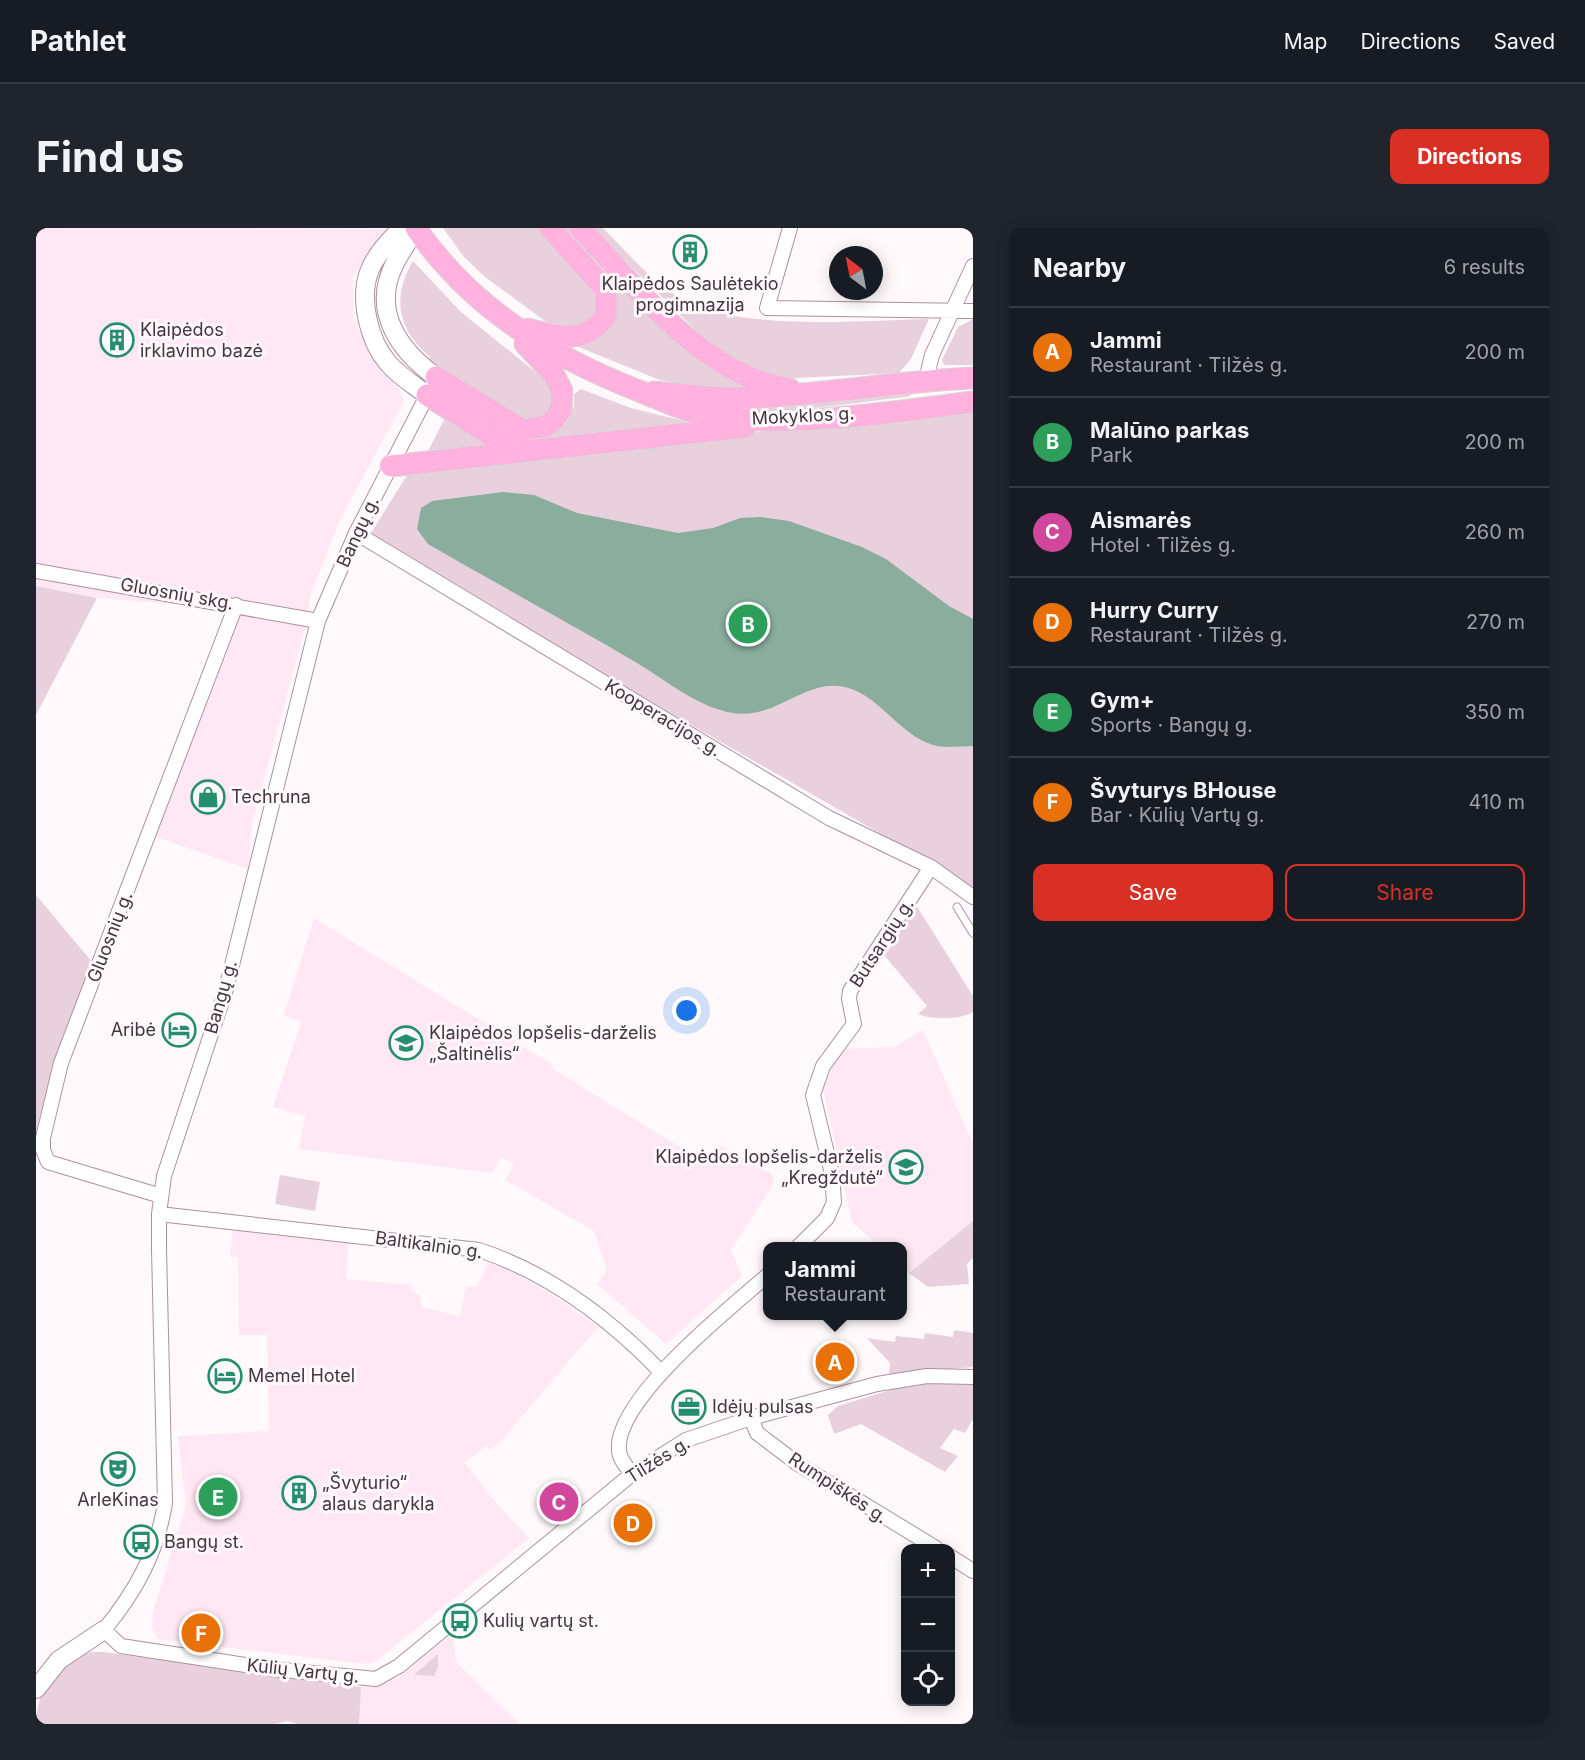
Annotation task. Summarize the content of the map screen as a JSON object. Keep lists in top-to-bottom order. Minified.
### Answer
{"streets":{"main road":["Mokyklos g."],"street":["Bangų g.","Gluosnių skg.","Kooperacijos g.","Gluosnių g.","Butsargių g.","Baltikalnio g.","Tilžės g.","Rumpiškės g.","Kūlių Vartų g."]},"crossings":[["Bangų g.","Gluosnių skg."],["Bangų g.","Kooperacijos g."],["Bangų g.","Gluosnių g."],["Bangų g.","Baltikalnio g."],["Bangų g.","Kūlių Vartų g."],["Gluosnių skg.","Gluosnių g."],["Kooperacijos g.","Butsargių g."],["Tilžės g.","Rumpiškės g."],["Tilžės g.","Kūlių Vartų g."]],"places":{"building":["Klaipėdos Saulėtekio progimnazija","Klaipėdos irklavimo bazė","„Švyturio“ alaus darykla"],"shop":["Techruna"],"hotel":["Aribė","Memel Hotel"],"school or university":["Klaipėdos lopšelis-darželis „Šaltinėlis“","Klaipėdos lopšelis-darželis „Kregždutė“"],"office":["Idėjų pulsas"],"theatre":["ArleKinas"],"bus stop":["Bangų st.","Kulių vartų st."]},"north":"top left","page":{"header":"Pathlet","nav":["Map","Directions","Saved"],"buttons":["Directions",["Save","Share"]],"title":"Find us","heading":["Nearby","6 results"],"list":[{"mark":"A","name":"Jammi","note":"Restaurant · Tilžės g.","value":"200 m"},{"mark":"B","name":"Malūno parkas","note":"Park","value":"200 m"},{"mark":"C","name":"Aismarės","note":"Hotel · Tilžės g.","value":"260 m"},{"mark":"D","name":"Hurry Curry","note":"Restaurant · Tilžės g.","value":"270 m"},{"mark":"E","name":"Gym+","note":"Sports · Bangų g.","value":"350 m"},{"mark":"F","name":"Švyturys BHouse","note":"Bar · Kūlių Vartų g.","value":"410 m"}],"pins":["B","A","E","C","D","F"],"popup":["Jammi","Restaurant"],"map_buttons":["+","−"]}}
